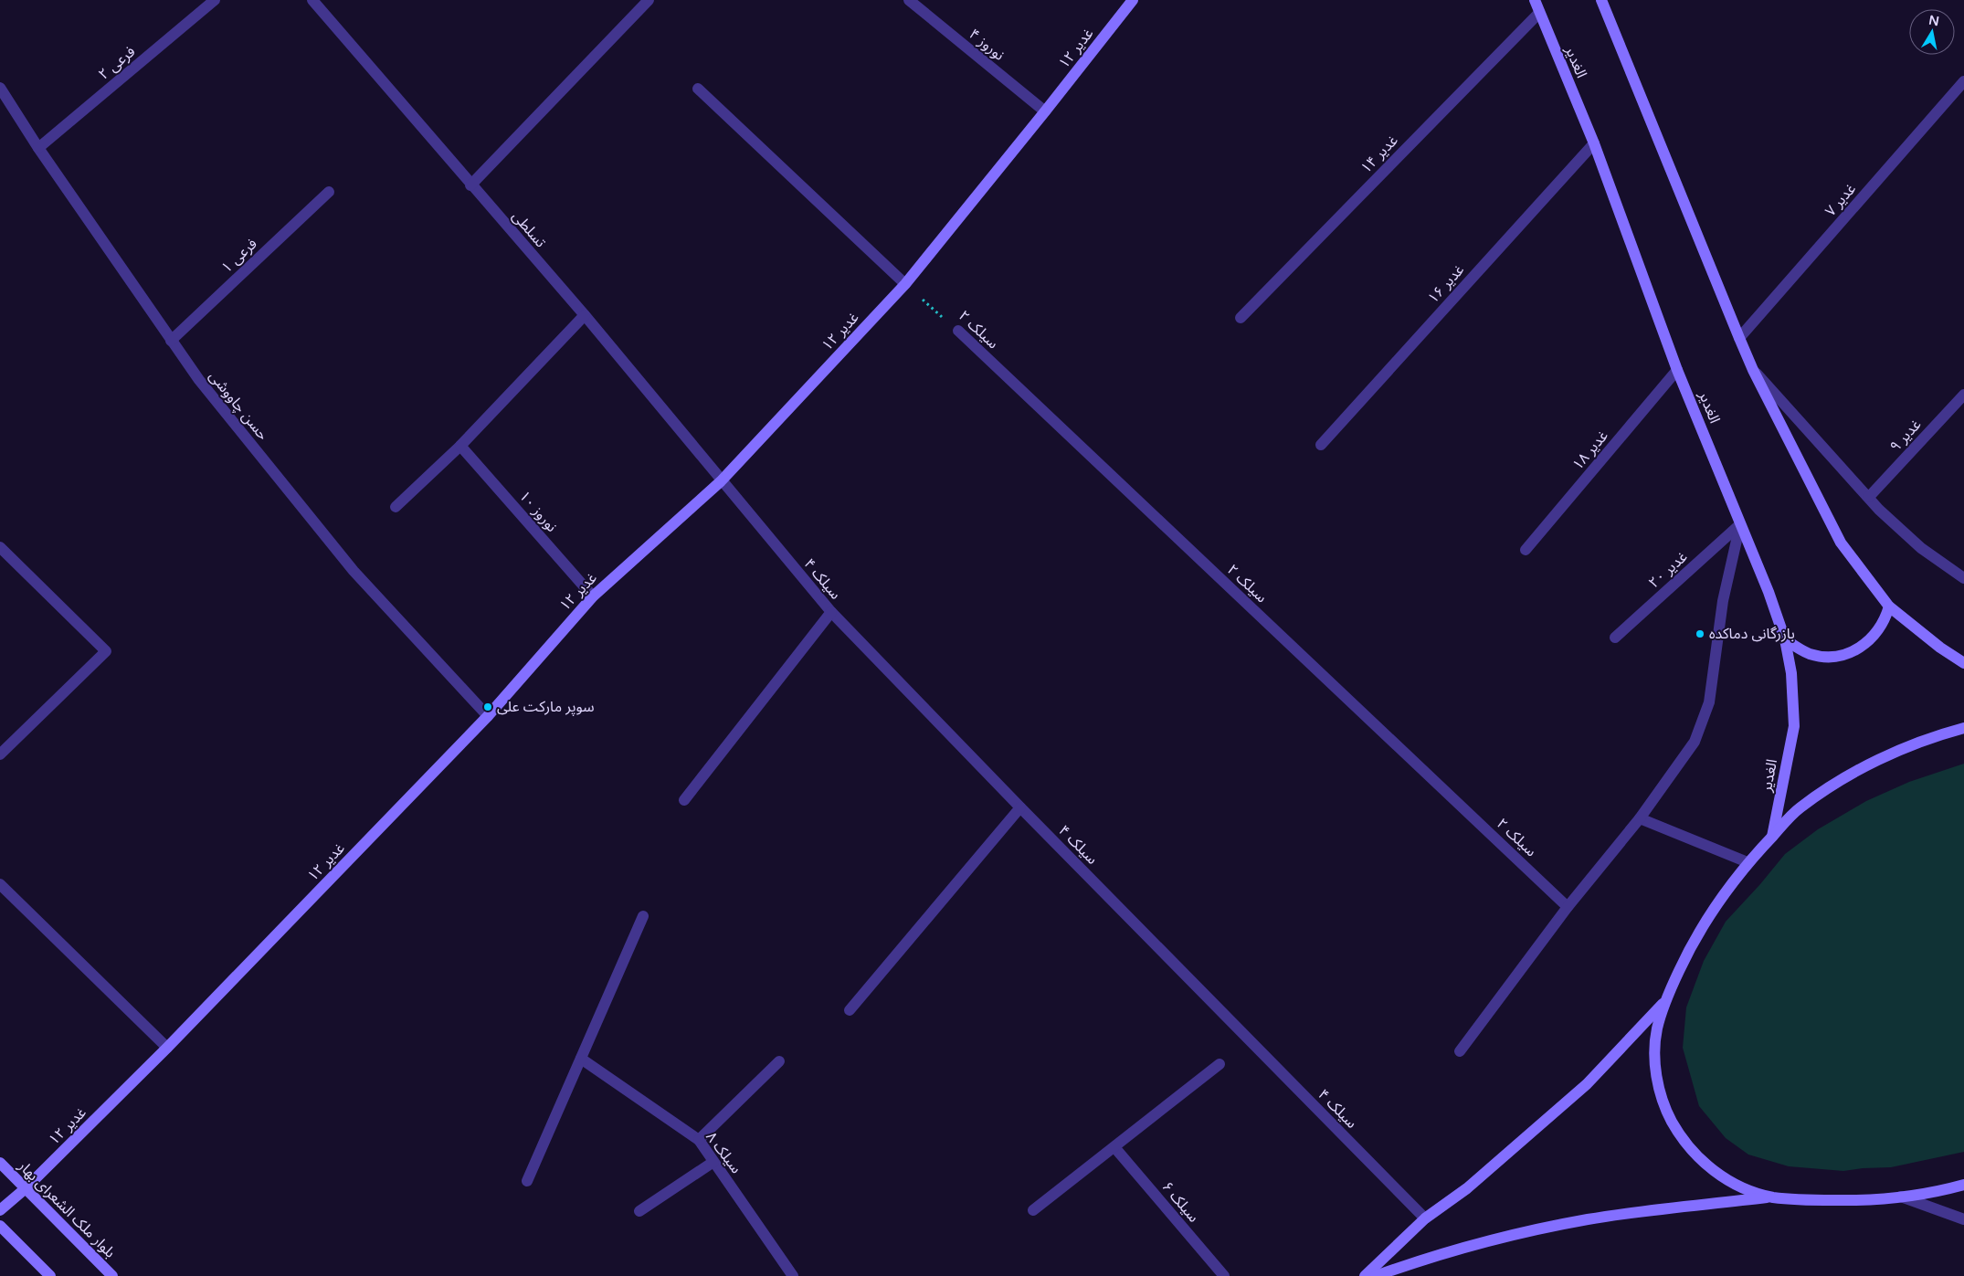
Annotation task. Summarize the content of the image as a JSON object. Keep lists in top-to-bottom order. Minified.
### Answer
{"streets":{"main road":["غدیر ۱۲","الغدیر","بلوار ملک الشعرای بهار"],"street":["نوروز ۴","فرعی ۲","غدیر ۱۴","غدیر ۷","تسلطی","فرعی ۱","غدیر ۱۶","سیلک ۲","حسن چاووشی","غدیر ۹","غدیر ۱۸","نوروز ۱۰","غدیر ۲۰","سیلک ۴","سیلک ۸","سیلک ۶"]},"crossings":[["نوروز ۴","غدیر ۱۲"],["غدیر ۱۲","تسلطی"],["غدیر ۱۲","سیلک ۲"],["غدیر ۱۲","حسن چاووشی"],["غدیر ۱۲","نوروز ۱۰"],["غدیر ۱۲","سیلک ۴"],["غدیر ۱۲","بلوار ملک الشعرای بهار"],["الغدیر","غدیر ۱۴"],["الغدیر","غدیر ۱۶"],["الغدیر","غدیر ۱۸"],["الغدیر","غدیر ۲۰"],["فرعی ۲","حسن چاووشی"],["تسلطی","سیلک ۴"],["فرعی ۱","حسن چاووشی"]],"places":["بازرگانی دماکده","سوپر مارکت علی"],"north":"top"}
